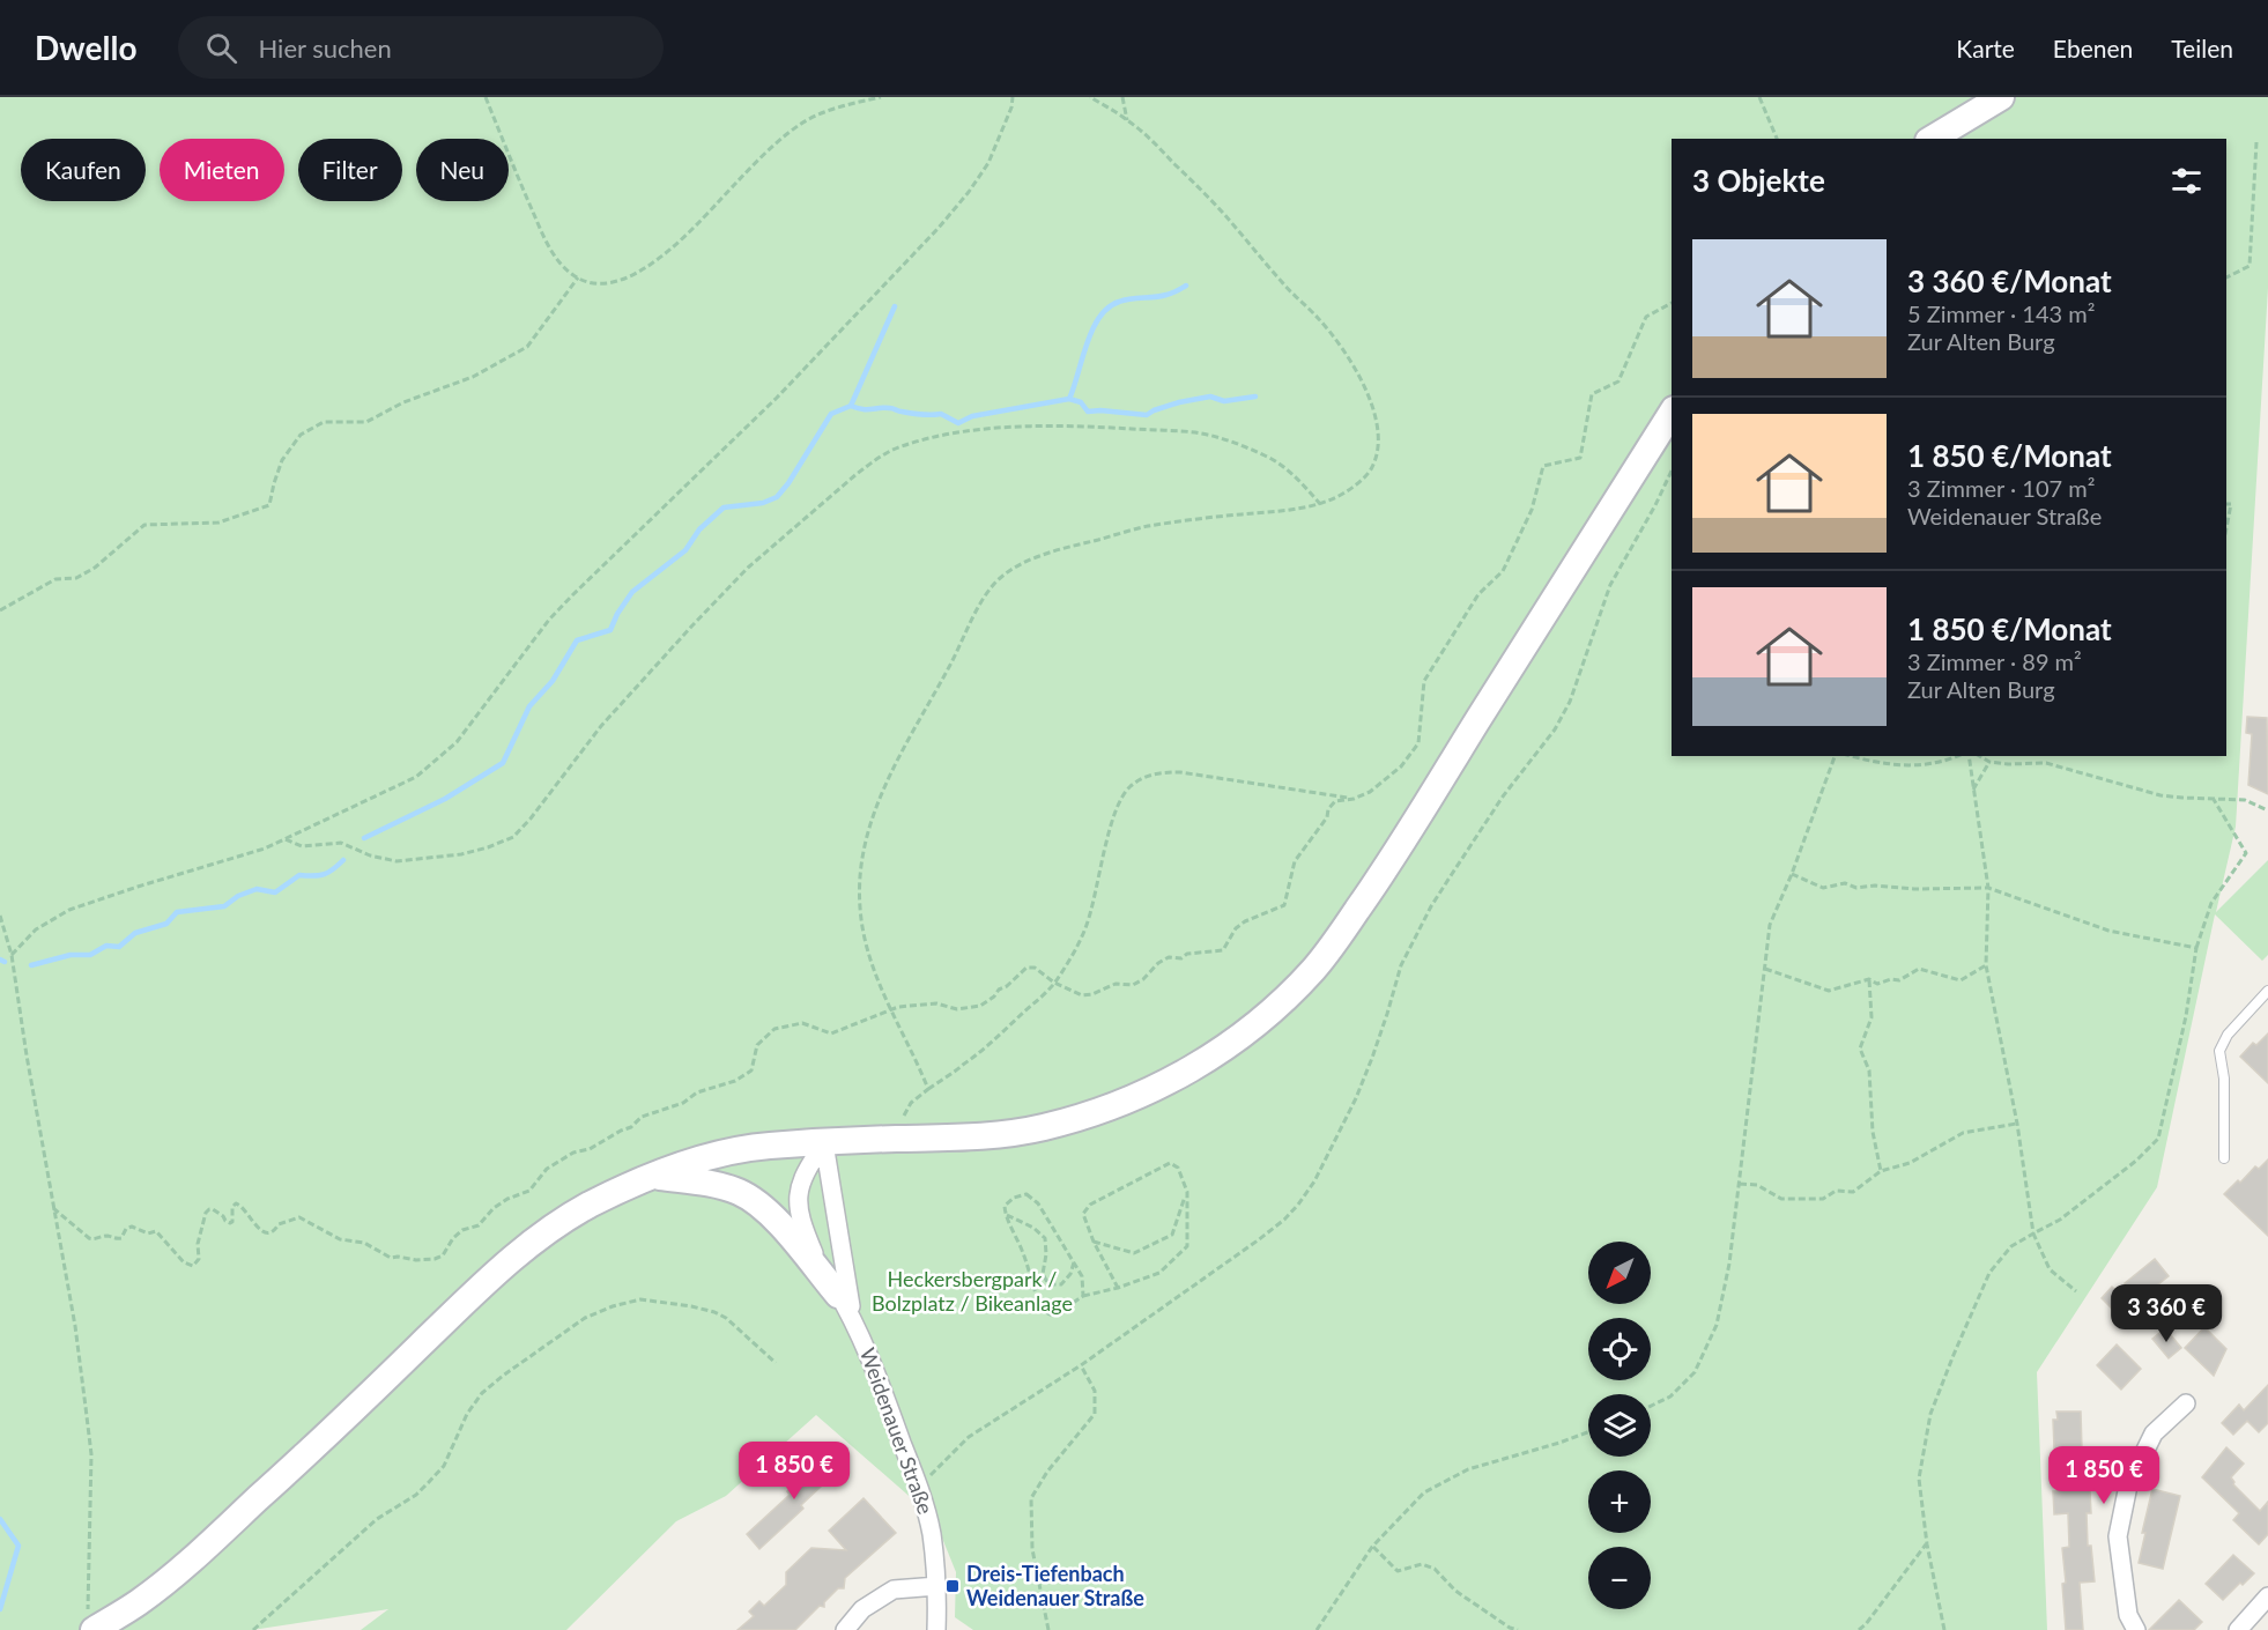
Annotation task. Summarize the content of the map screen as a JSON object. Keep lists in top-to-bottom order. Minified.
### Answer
{"streets":{"street":["Weidenauer Straße"]},"parks":["Heckersbergpark / Bolzplatz / Bikeanlage"],"places":{"transit":["Dreis-Tiefenbach Weidenauer Straße"]},"north":"bottom left","page":{"header":"Dwello","search":"Hier suchen","nav":["Karte","Ebenen","Teilen"],"chip":["Kaufen","Mieten","Filter","Neu"],"heading":"3 Objekte","list":[{"name":"3 360 €/Monat","note":"5 Zimmer · 143 m² · Zur Alten Burg"},{"name":"1 850 €/Monat","note":"3 Zimmer · 107 m² · Weidenauer Straße"},{"name":"1 850 €/Monat","note":"3 Zimmer · 89 m² · Zur Alten Burg"}],"map_buttons":["+","−"],"price":["3 360 €","1 850 €","1 850 €"]}}
